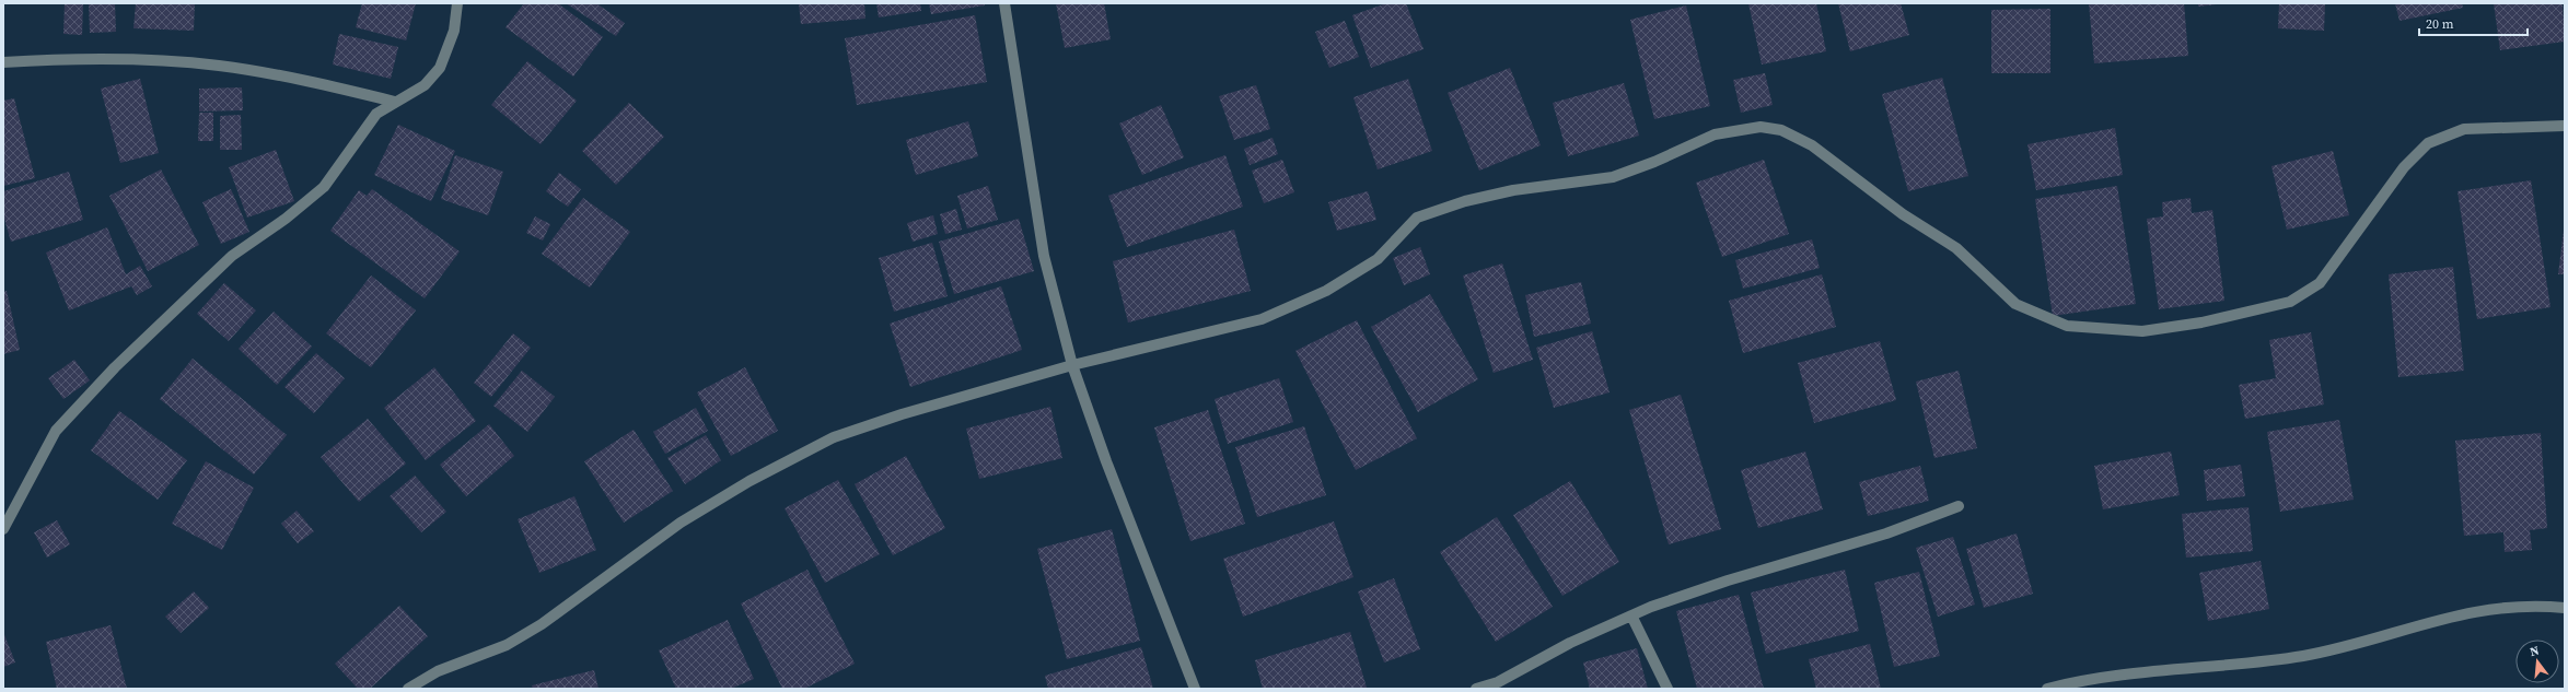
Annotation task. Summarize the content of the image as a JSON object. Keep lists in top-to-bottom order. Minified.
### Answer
{"scale_bar":"20 m","north":"top"}
